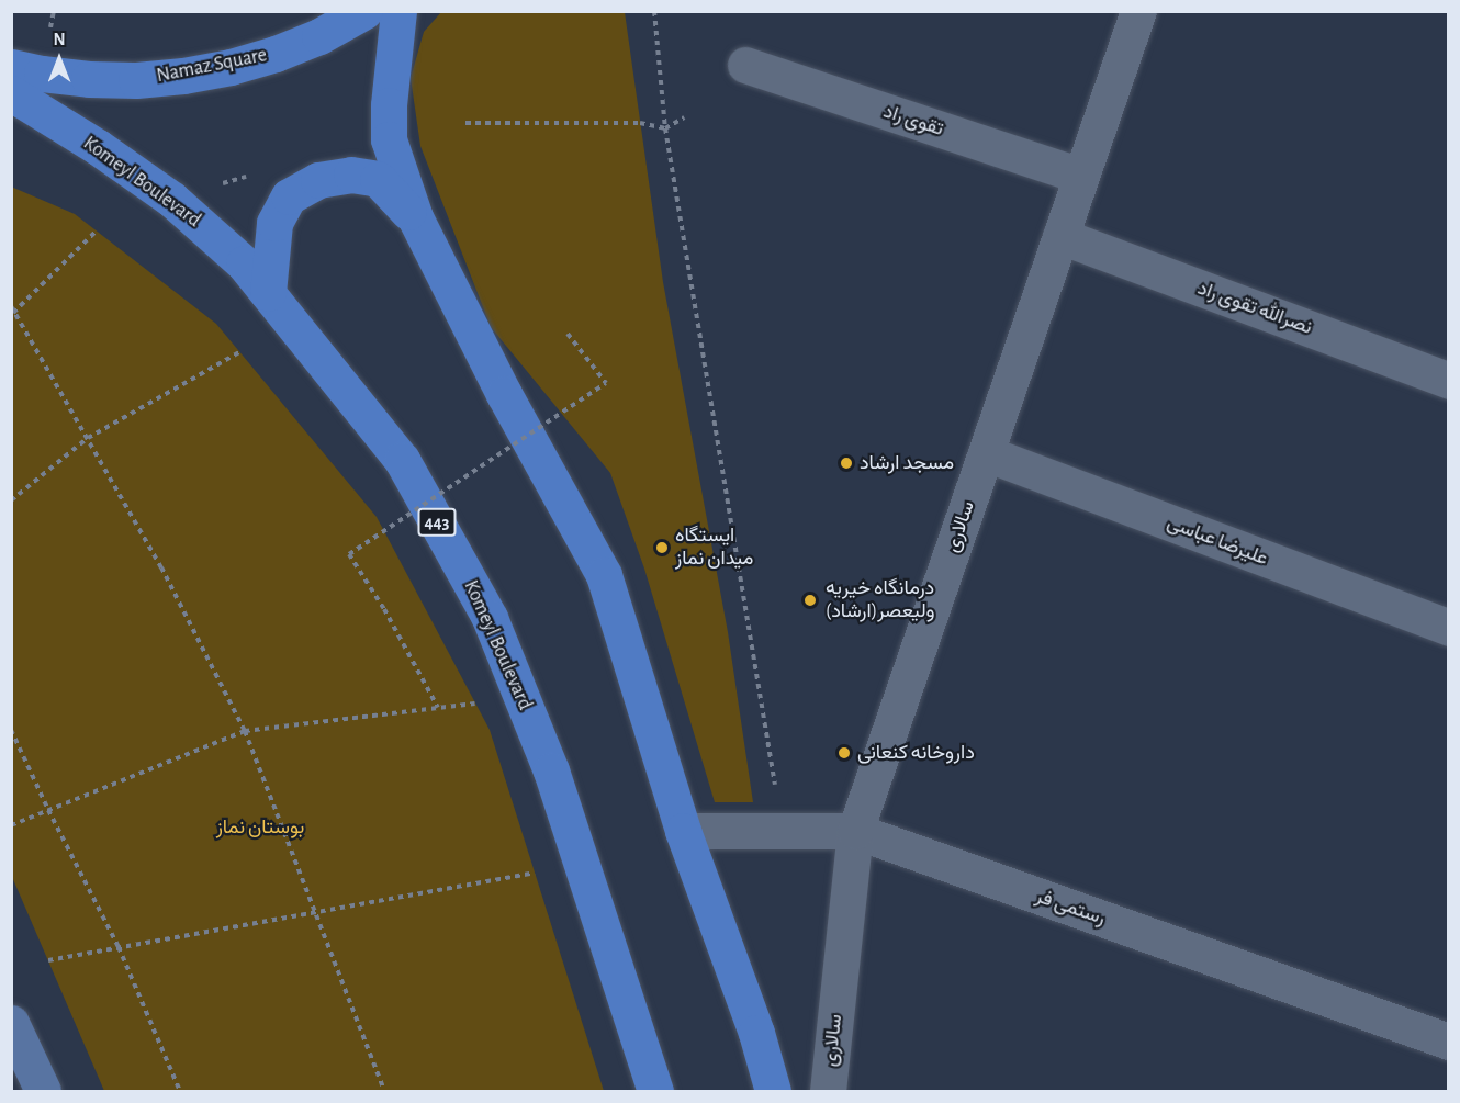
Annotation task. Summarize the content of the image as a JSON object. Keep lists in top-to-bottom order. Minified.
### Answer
{"streets":{"main road":["Namaz Square","Komeyl Boulevard","443"],"street":["تقوی راد","نصرالله تقوی راد","سالاری","علیرضا عباسی","رستمی فر"]},"crossings":[["تقوی راد","سالاری"],["نصرالله تقوی راد","سالاری"],["سالاری","علیرضا عباسی"],["سالاری","رستمی فر"]],"parks":["بوستان نماز"],"places":["مسجد ارشاد","ایستگاه میدان نماز","درمانگاه خیریه ولیعصر(ارشاد)","داروخانه کنعانی"],"north":"top"}
